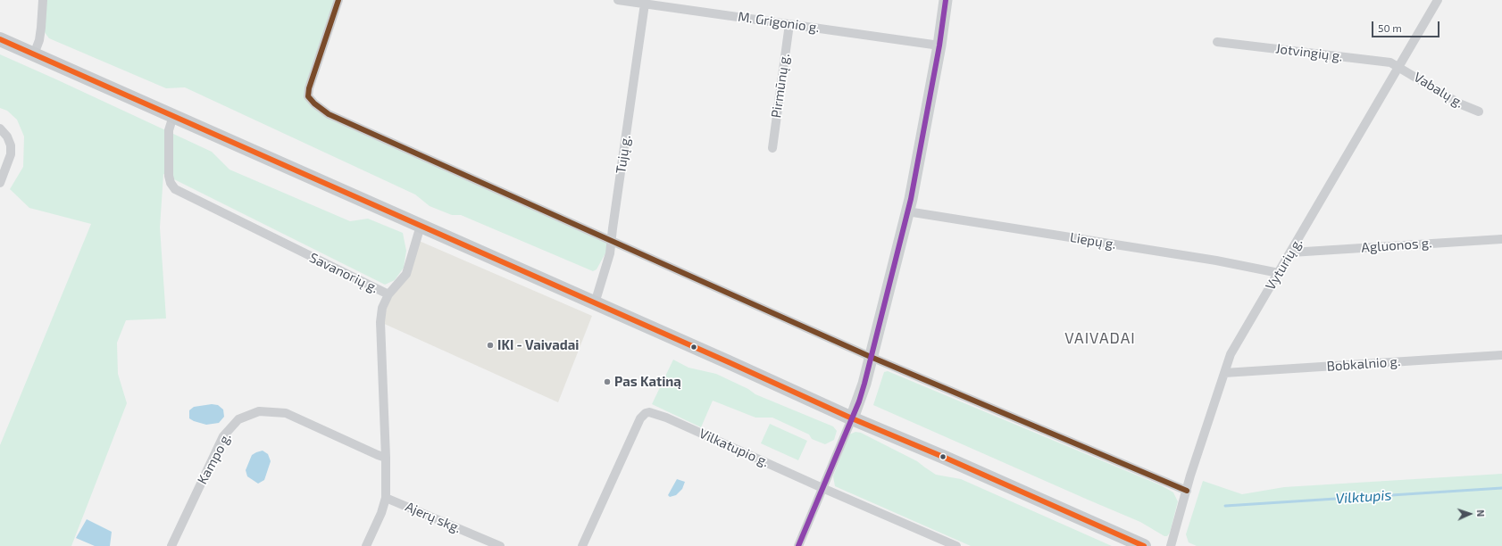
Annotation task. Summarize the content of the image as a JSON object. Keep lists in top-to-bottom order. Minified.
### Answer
{"streets":{"street":["M. Grigonio g.","Jotvingių g.","Pirmūnų g.","Vabalų g.","Tujų g.","Liepų g.","Agluonos g.","Vyturių g.","Savanorių g.","Bobkalnio g.","Vilkatupio g.","Kampo g.","Ajerų skg."]},"crossings":[["M. Grigonio g.","Pirmūnų g."],["M. Grigonio g.","Tujų g."],["Jotvingių g.","Vabalų g."],["Jotvingių g.","Vyturių g."],["Vabalų g.","Vyturių g."],["Liepų g.","Vyturių g."],["Agluonos g.","Vyturių g."],["Vyturių g.","Bobkalnio g."],["Savanorių g.","Kampo g."],["Savanorių g.","Ajerų skg."]],"districts":["VAIVADAI"],"water":["Vilktupis"],"places":["IKI - Vaivadai","Pas Katiną"],"scale_bar":"50 m","north":"right"}
